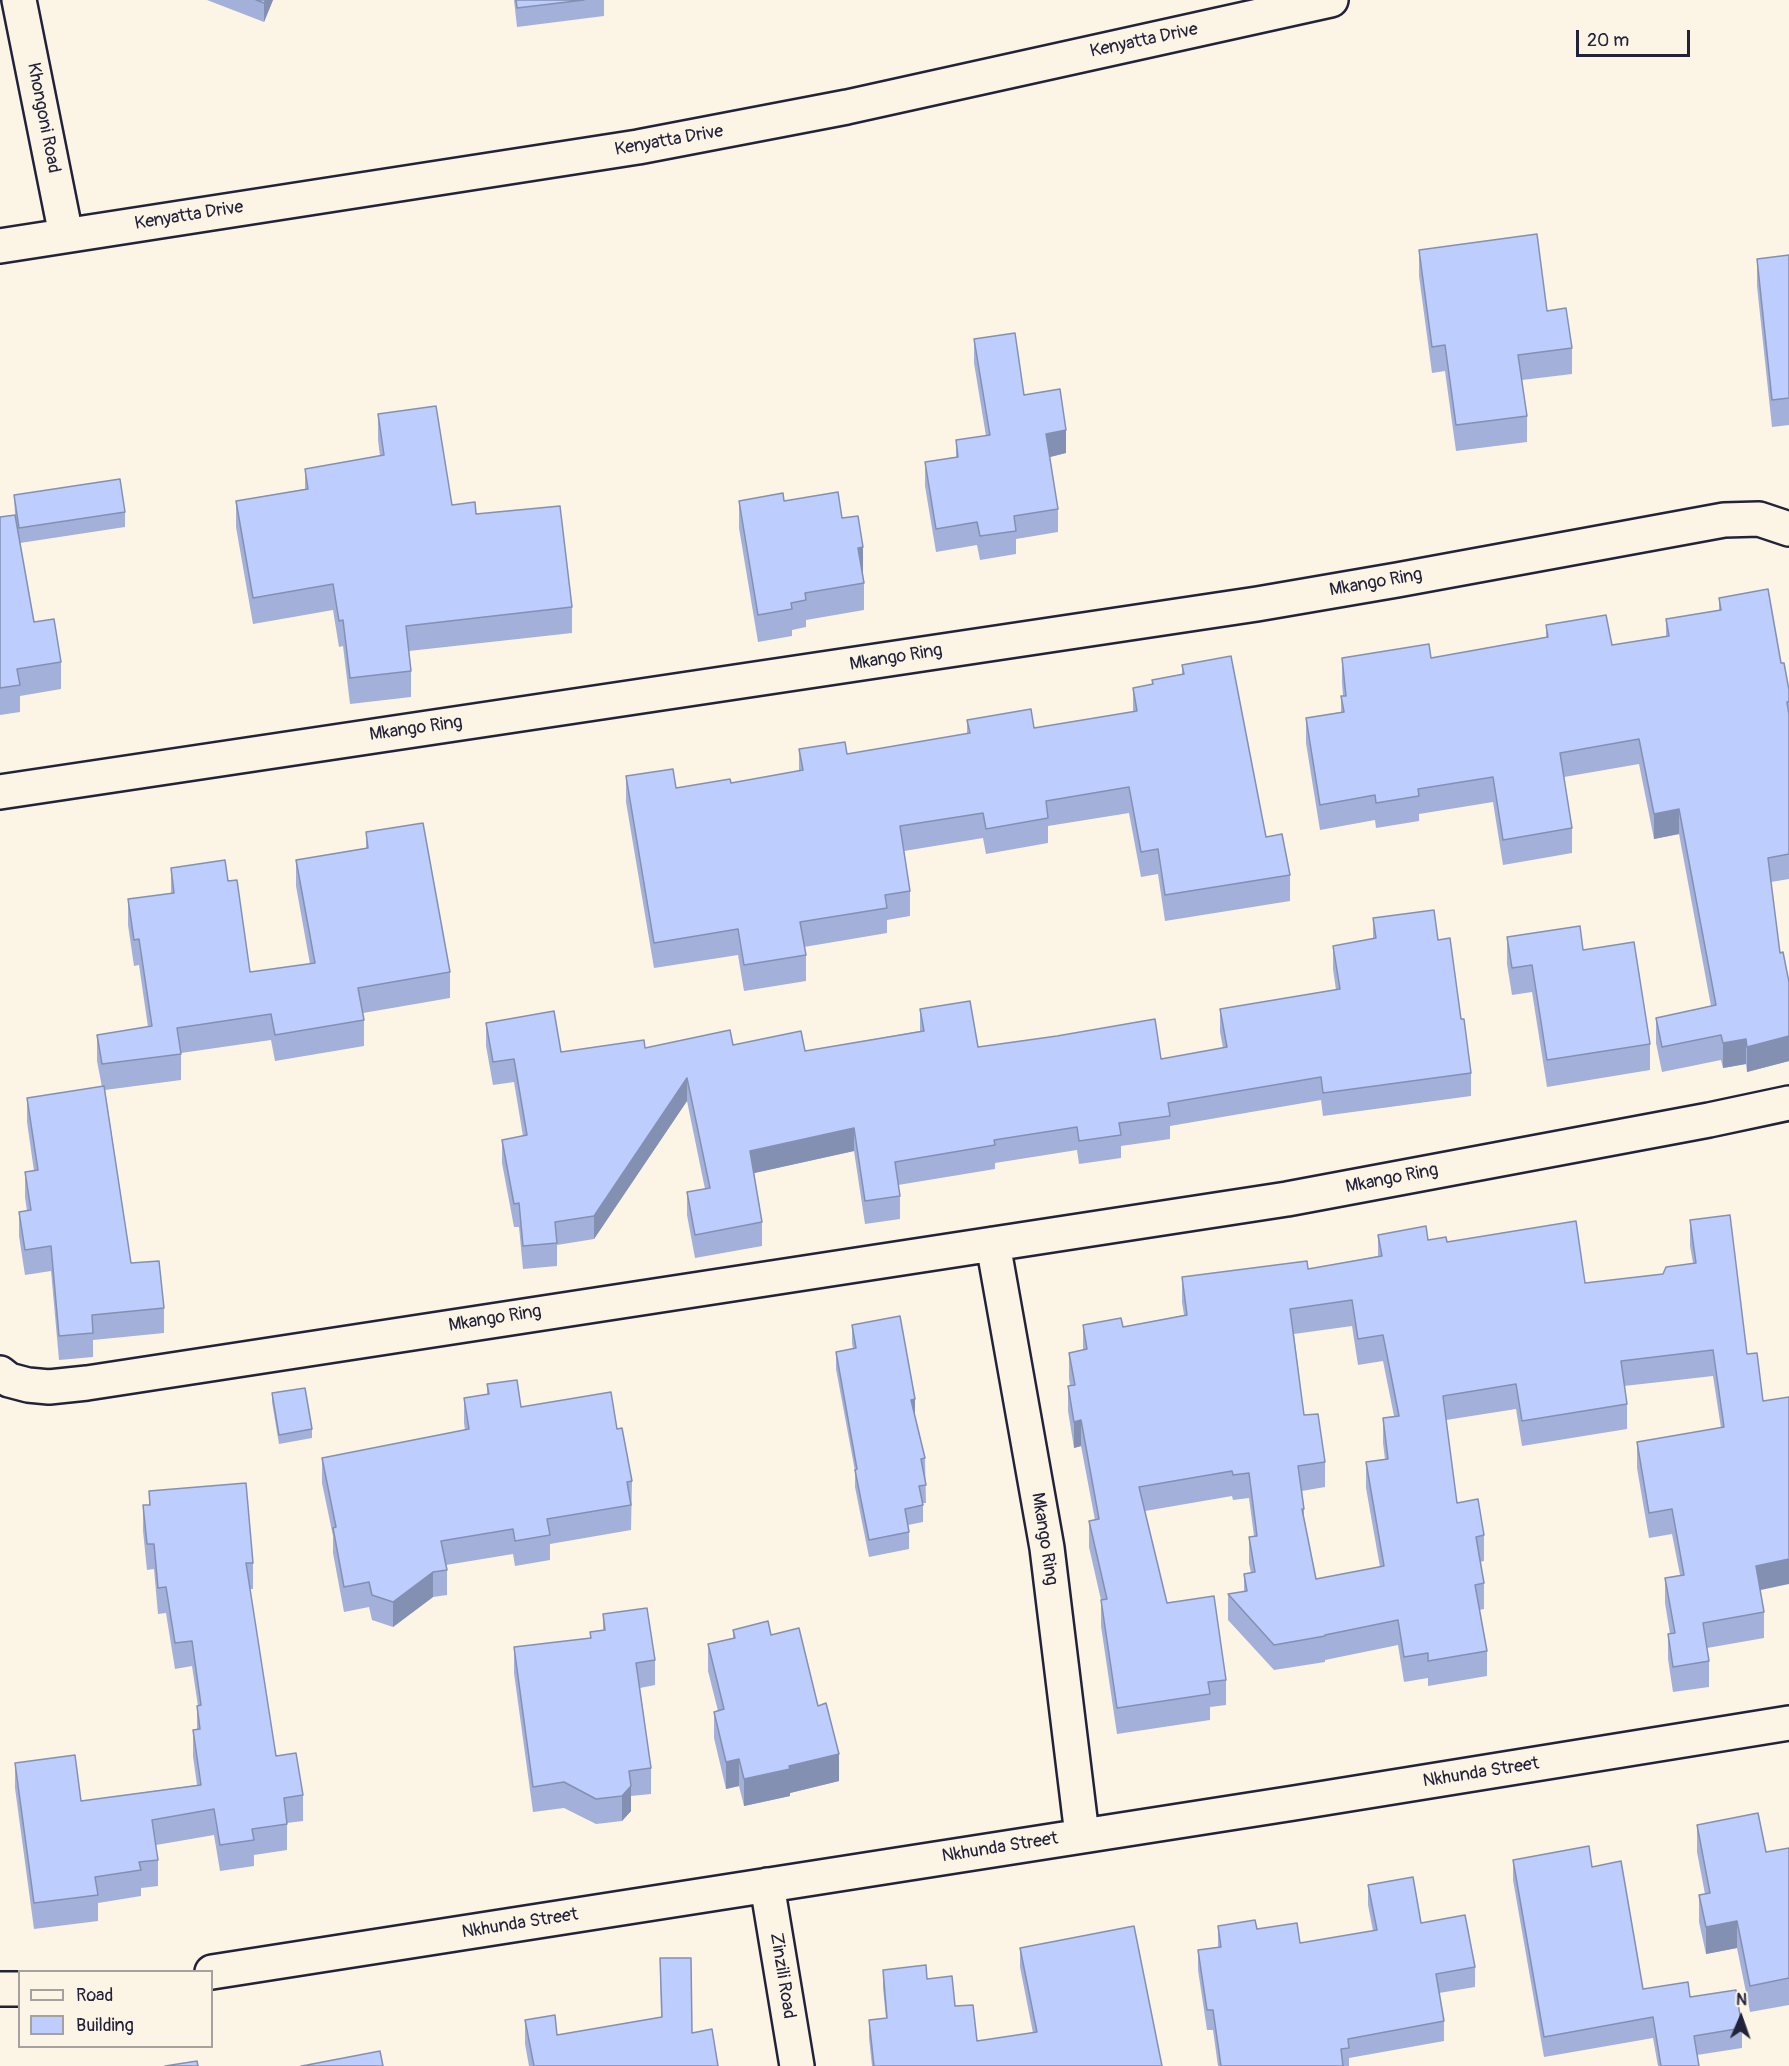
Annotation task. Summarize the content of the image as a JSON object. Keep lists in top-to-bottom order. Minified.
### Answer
{"streets":{"street":["Kenyatta Drive","Khongoni Road","Mkango Ring","Nkhunda Street","Zinzili Road"]},"crossings":[["Kenyatta Drive","Khongoni Road"],["Mkango Ring","Nkhunda Street"],["Nkhunda Street","Zinzili Road"]],"legend":["Road","Building"],"scale_bar":"20 m","north":"top"}
